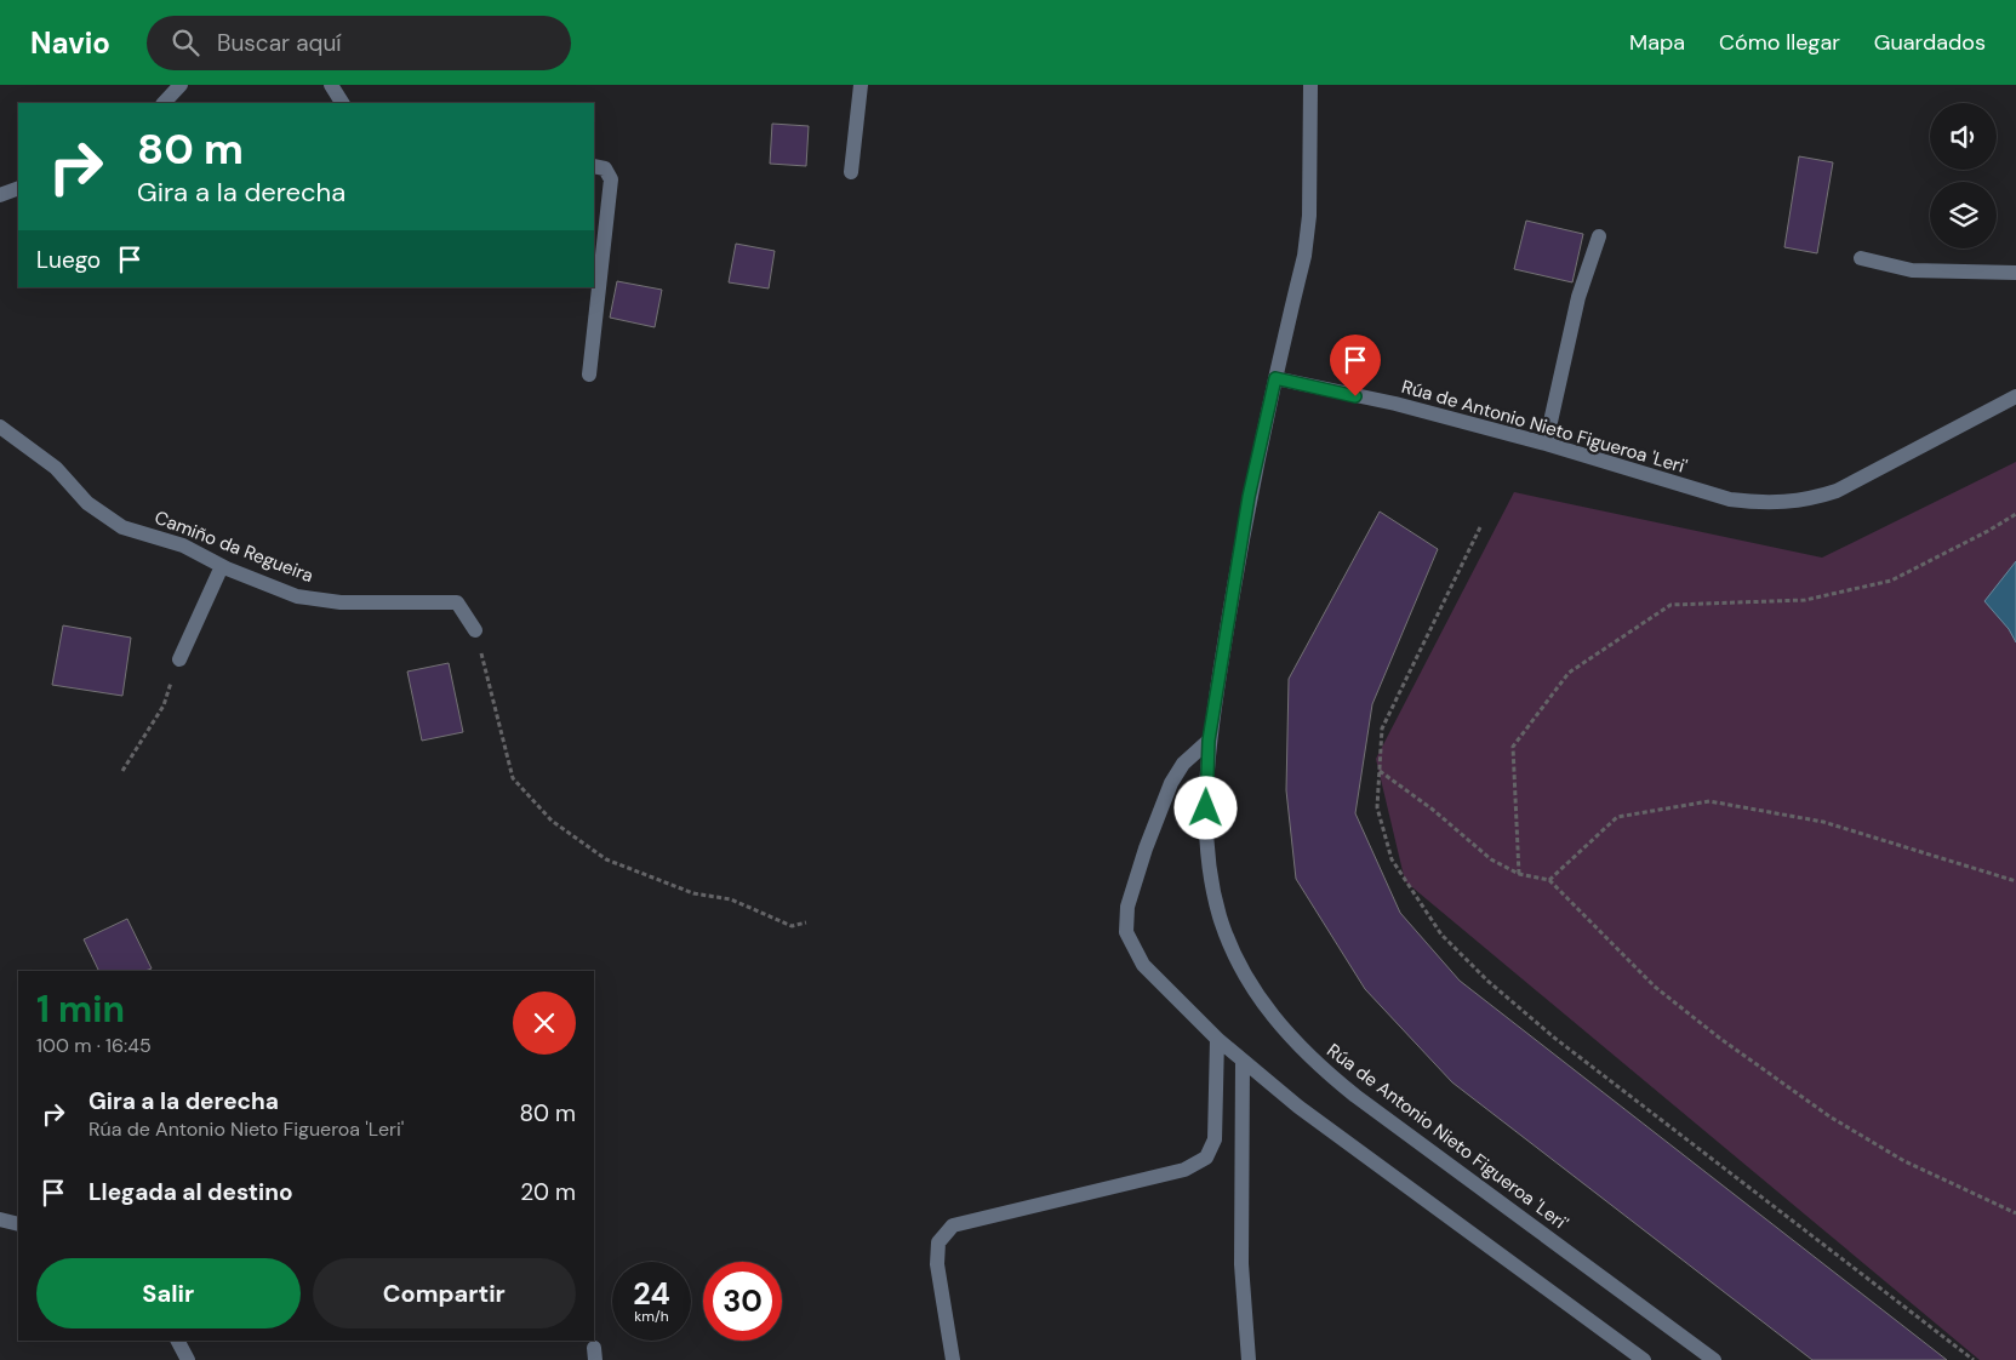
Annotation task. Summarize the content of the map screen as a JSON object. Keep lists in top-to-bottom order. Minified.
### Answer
{"streets":{"street":["Rúa de Antonio Nieto Figueroa 'Leri'","Camiño da Regueira"]},"page":{"header":"Navio","search":"Buscar aquí","nav":["Mapa","Cómo llegar","Guardados"],"turn":["80 m","Gira a la derecha"],"then":"Luego","heading":["1 min","100 m · 16:45"],"list":[{"name":"Gira a la derecha","note":"Rúa de Antonio Nieto Figueroa 'Leri'","value":"80 m"},{"name":"Llegada al destino","value":"20 m"}],"buttons":["Salir","Compartir"],"speed":"24 km/h","limit":"30"}}
